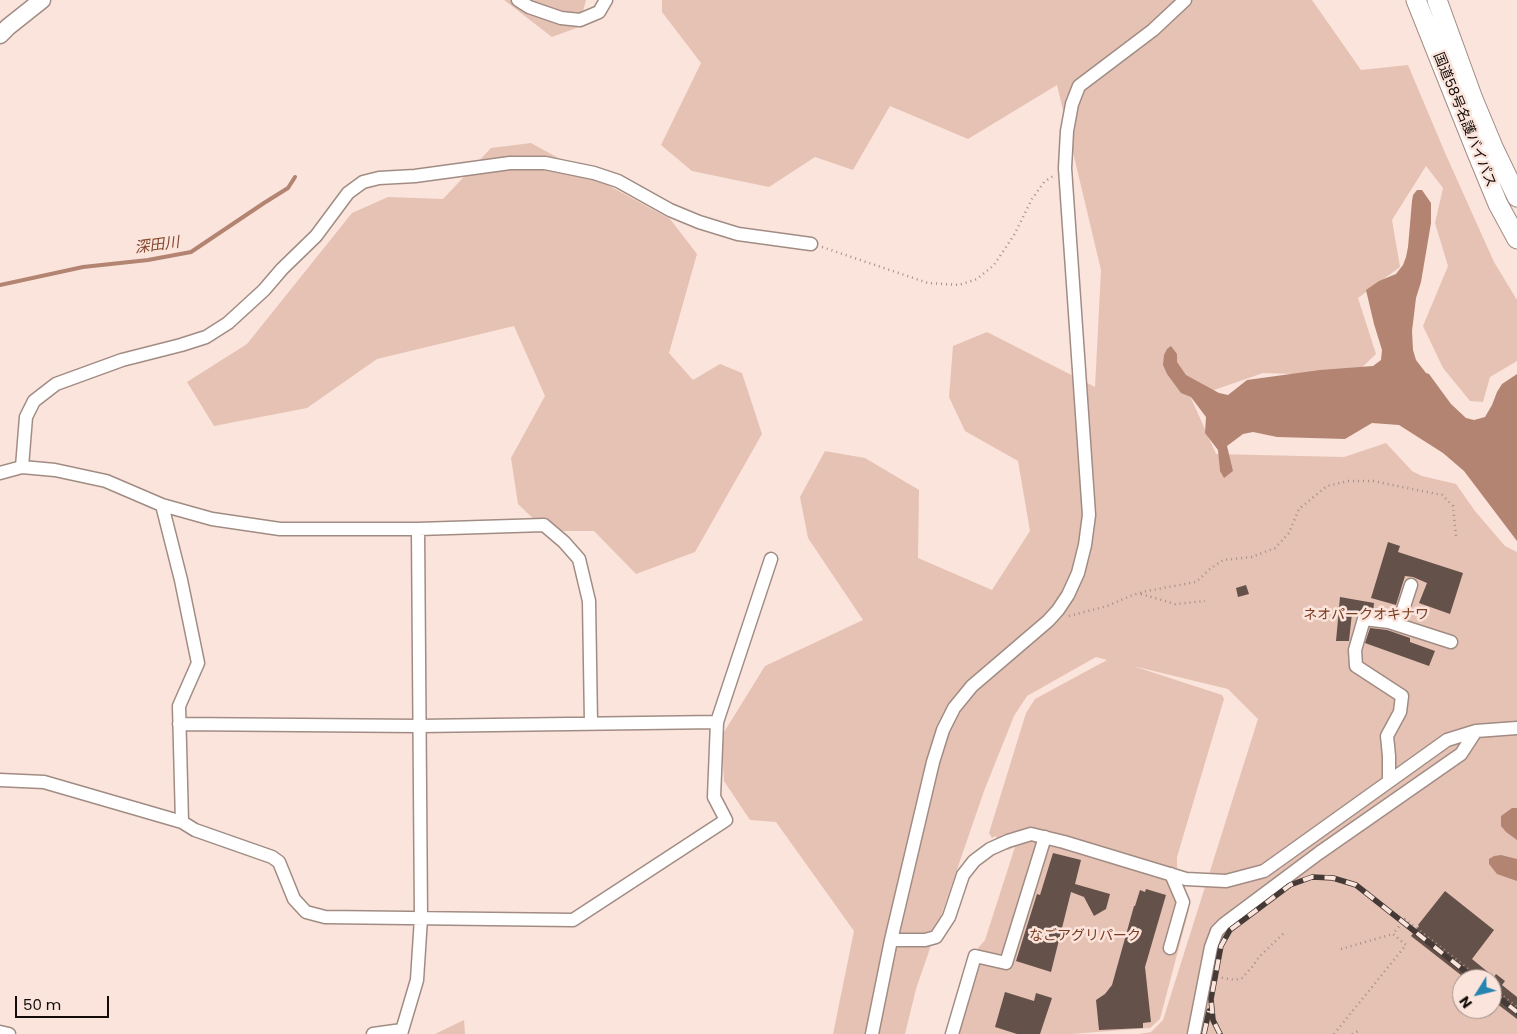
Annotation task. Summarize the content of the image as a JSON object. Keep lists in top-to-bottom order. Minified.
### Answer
{"streets":{"highway":["国道58号名護バイパス"]},"water":["深田川"],"parks":["ネオパークオキナワ","なごアグリパーク"],"scale_bar":"50 m","north":"bottom left"}
